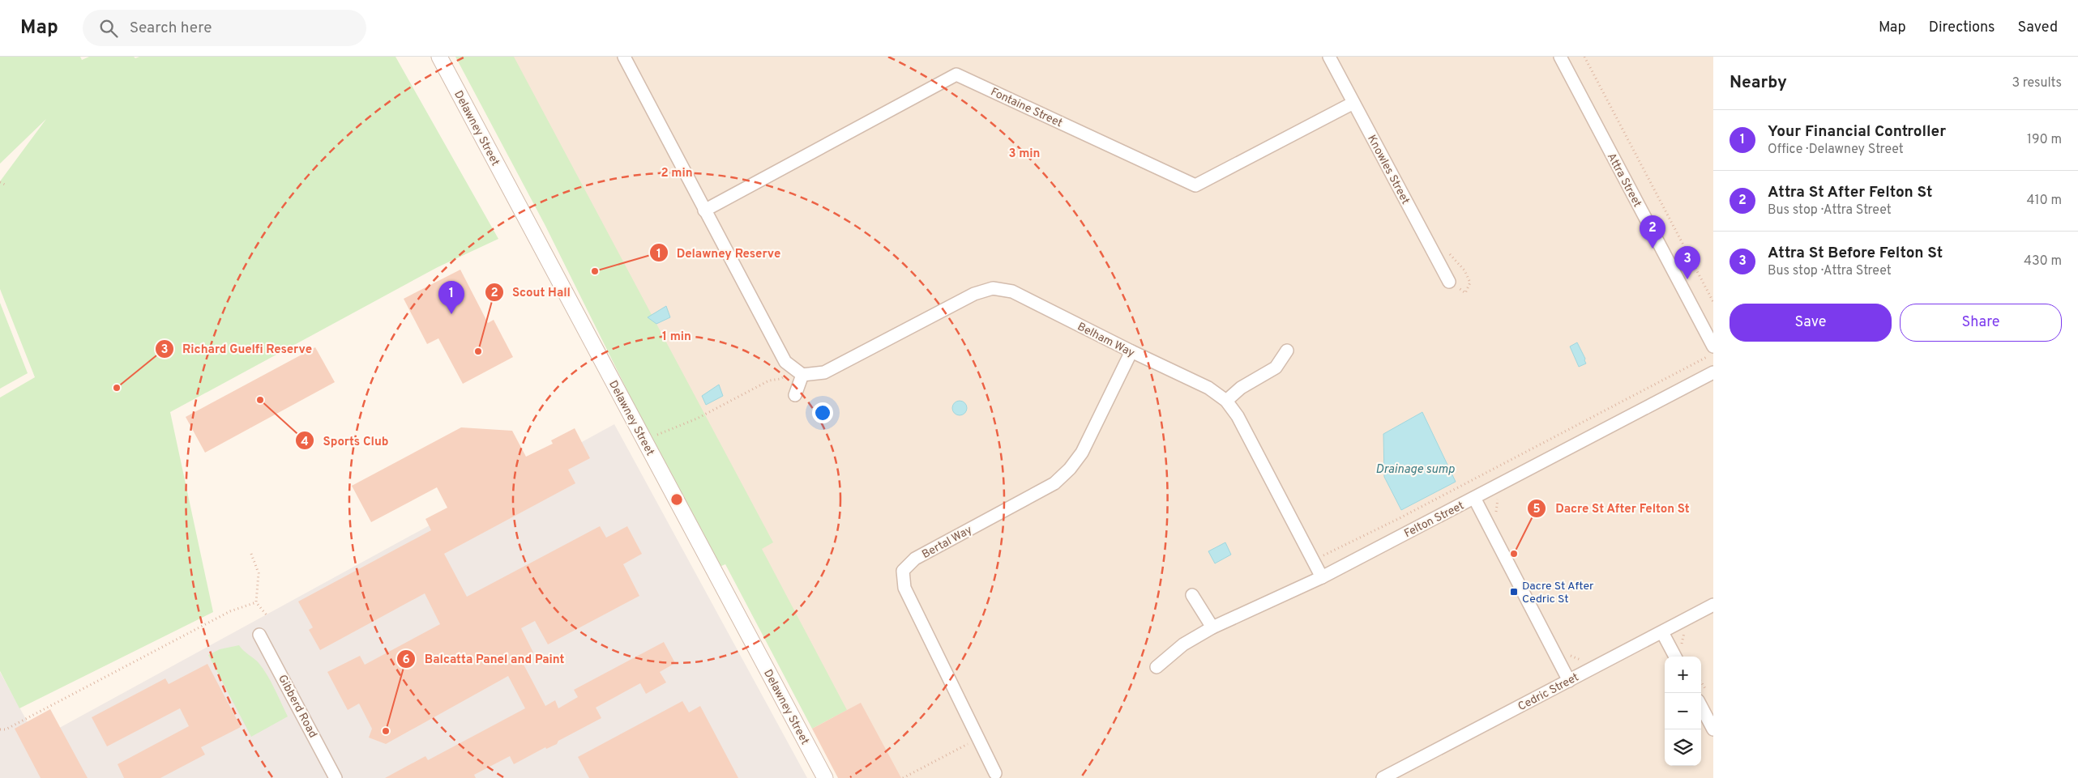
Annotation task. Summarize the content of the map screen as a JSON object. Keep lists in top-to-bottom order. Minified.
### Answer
{"streets":{"street":["Fontaine Street","Delawney Street","Knowles Street","Attra Street","Belham Way","Felton Street","Bertal Way","Cedric Street","Gibberd Road"]},"crossings":[["Fontaine Street","Knowles Street"],["Belham Way","Felton Street"],["Belham Way","Bertal Way"]],"water":["Drainage sump"],"places":{"other":["Delawney Reserve","Scout Hall","Richard Guelfi Reserve","Sports Club","Dacre St After Felton St","Balcatta Panel and Paint"],"transit":["Dacre St After Cedric St"]},"page":{"header":"Map","search":"Search here","nav":["Map","Directions","Saved"],"heading":["Nearby","3 results"],"list":[{"mark":"1","name":"Your Financial Controller","note":"Office · Delawney Street","value":"190 m"},{"mark":"2","name":"Attra St After Felton St","note":"Bus stop · Attra Street","value":"410 m"},{"mark":"3","name":"Attra St Before Felton St","note":"Bus stop · Attra Street","value":"430 m"}],"pins":["2","3","1"],"buttons":["Save","Share"],"map_buttons":["+","−"]},"rings":["3 min","2 min","1 min"]}
